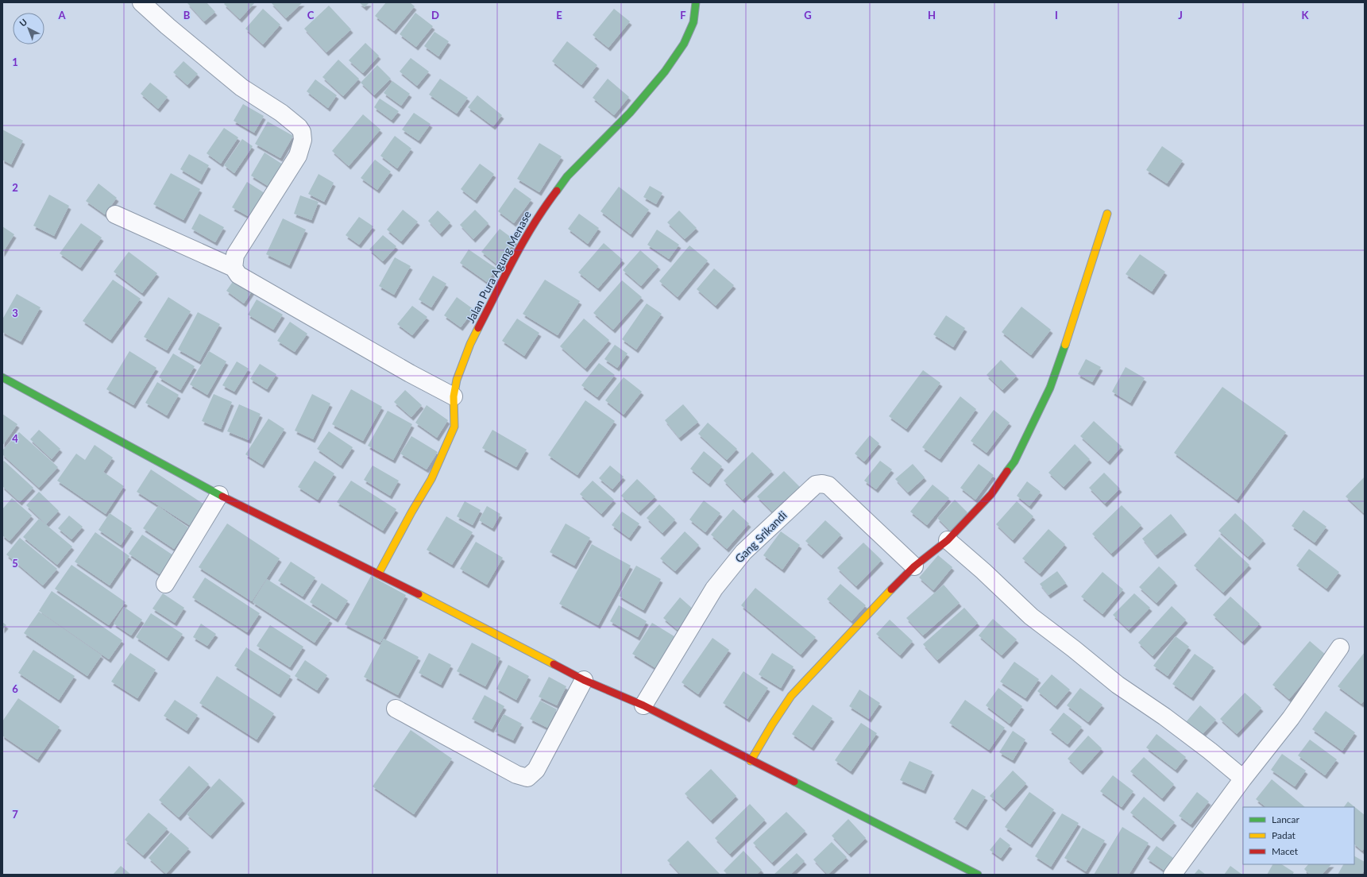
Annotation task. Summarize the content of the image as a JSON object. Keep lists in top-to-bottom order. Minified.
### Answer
{"streets":{"street":["Jalan Pura Agung Menase","Gang Srikandi"]},"legend":["Lancar","Padat","Macet"],"north":"top left","grid":{"columns":["A","B","C","D","E","F","G","H","I","J","K"],"rows":["1","2","3","4","5","6","7"]}}
